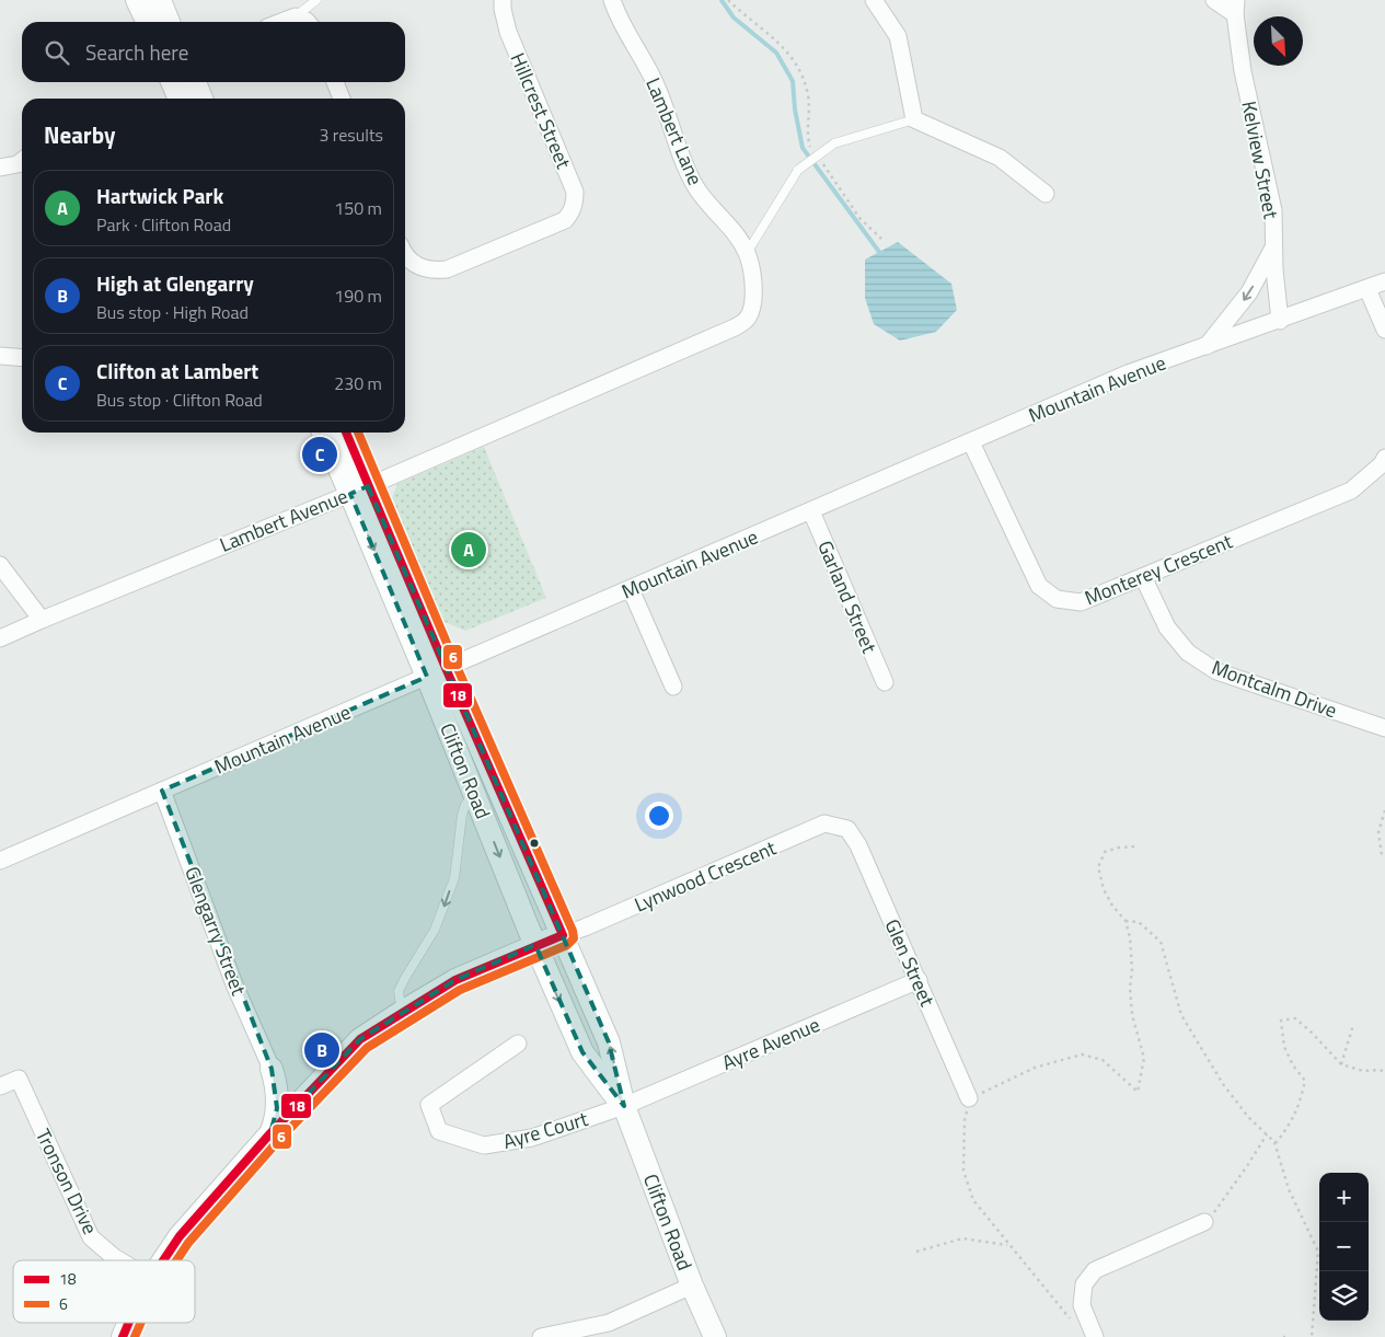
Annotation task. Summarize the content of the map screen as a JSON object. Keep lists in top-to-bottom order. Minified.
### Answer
{"streets":{"main road":["Clifton Road"],"street":["Hillcrest Street","Lambert Lane","Kelview Street","Mountain Avenue","Lambert Avenue","Monterey Crescent","Garland Street","Montcalm Drive","Lynwood Crescent","Glengarry Street","Glen Street","Ayre Avenue","Ayre Court","Tronson Drive"]},"crossings":[["Lambert Lane","Lambert Avenue"],["Kelview Street","Mountain Avenue"],["Mountain Avenue","Monterey Crescent"],["Mountain Avenue","Garland Street"],["Mountain Avenue","Clifton Road"],["Mountain Avenue","Glengarry Street"],["Lambert Avenue","Clifton Road"],["Monterey Crescent","Montcalm Drive"],["Clifton Road","Lynwood Crescent"],["Clifton Road","Ayre Avenue"],["Clifton Road","Ayre Court"],["Lynwood Crescent","Glen Street"],["Glen Street","Ayre Avenue"],["Ayre Avenue","Ayre Court"]],"lines":["transit line 18","transit line 6"],"legend":["18","6"],"north":"bottom right","page":{"search":"Search here","heading":["Nearby","3 results"],"list":[{"mark":"A","name":"Hartwick Park","note":"Park · Clifton Road","value":"150 m"},{"mark":"B","name":"High at Glengarry","note":"Bus stop · High Road","value":"190 m"},{"mark":"C","name":"Clifton at Lambert","note":"Bus stop · Clifton Road","value":"230 m"}],"pins":["C","A","B"],"map_buttons":["+","−"]}}
